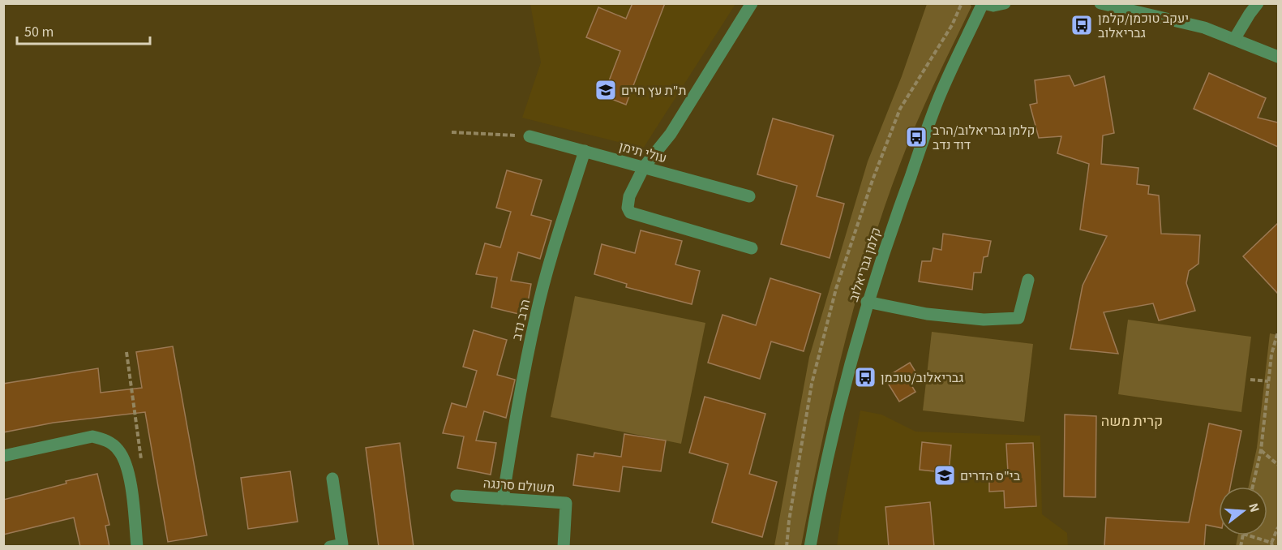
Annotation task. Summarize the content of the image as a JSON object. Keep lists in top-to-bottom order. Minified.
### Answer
{"streets":{"street":["עולי תימן","קלמן גבריאלוב","הרב נדב","משולם סרנגה"]},"crossings":[["עולי תימן","הרב נדב"],["הרב נדב","משולם סרנגה"]],"districts":["קרית משה"],"places":{"bus stop":["יעקב טוכמן/קלמן גבריאלוב","קלמן גבריאלוב/הרב דוד נדב","גבריאלוב/טוכמן"],"school or university":["ת\"ת עץ חיים","בי\"ס הדרים"]},"scale_bar":"50 m","north":"right"}
